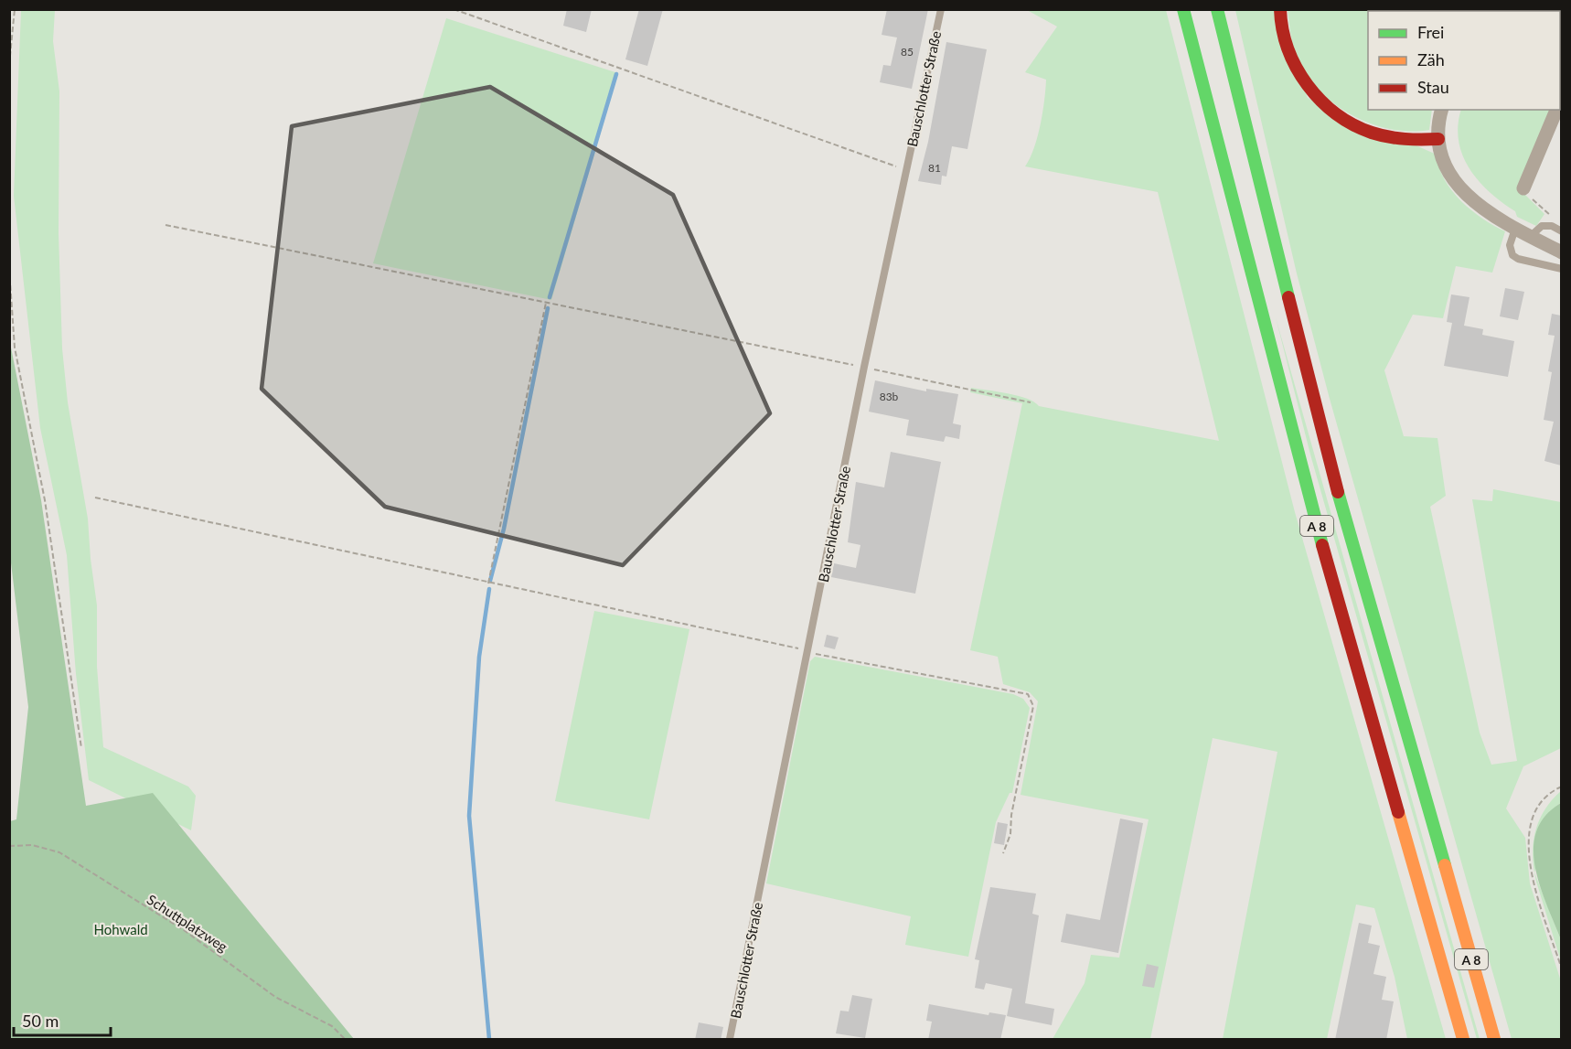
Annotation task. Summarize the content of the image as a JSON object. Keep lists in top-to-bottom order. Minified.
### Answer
{"streets":{"main road":["A 8"],"lane":["Bauschlotter Straße"],"path":["Schuttplatzweg"]},"parks":["Hohwald"],"house_numbers":["85","81","83b"],"legend":["Frei","Zäh","Stau"],"scale_bar":"50 m"}
